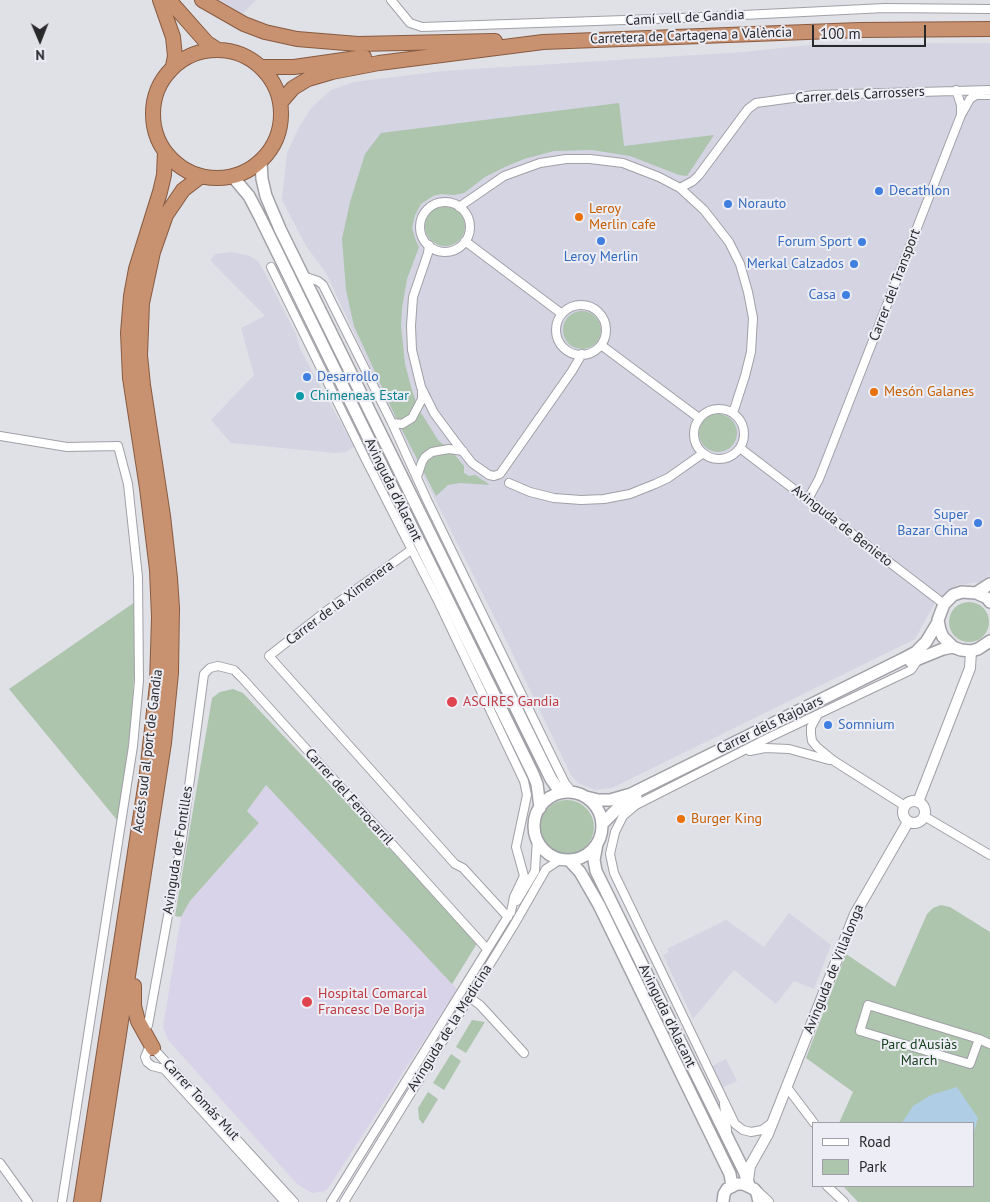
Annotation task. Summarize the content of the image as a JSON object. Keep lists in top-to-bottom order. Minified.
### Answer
{"streets":{"highway":["Carretera de Cartagena a València","Accés sud al port de Gandia"],"main road":["Avinguda d'Alacant","Carrer dels Rajolars"],"street":["Camí vell de Gandia","Carrer dels Carrossers","Carrer del Transport","Avinguda de Benieto","Carrer de la Ximenera","Carrer del Ferrocarril","Avinguda de Fontilles","Avinguda de Villalonga","Avinguda de la Medicina","Carrer Tomás Mut"]},"crossings":[["Carrer del Transport","Avinguda de Benieto"],["Avinguda d'Alacant","Carrer de la Ximenera"],["Avinguda d'Alacant","Carrer dels Rajolars"],["Avinguda d'Alacant","Accés sud al port de Gandia"],["Avinguda d'Alacant","Avinguda de Villalonga"],["Avinguda d'Alacant","Avinguda de la Medicina"],["Avinguda de Benieto","Carrer dels Rajolars"],["Carrer de la Ximenera","Avinguda de la Medicina"],["Carrer dels Rajolars","Avinguda de la Medicina"],["Carrer del Ferrocarril","Avinguda de Fontilles"],["Carrer del Ferrocarril","Avinguda de la Medicina"]],"parks":["Parc d'Ausiàs March"],"places":["Decathlon","Norauto","Leroy Merlin cafe","Leroy Merlin","Forum Sport","Merkal Calzados","Casa","Desarrollo","Mesón Galanes","Chimeneas Estar","Super Bazar China","ASCIRES Gandia","Somnium","Burger King","Hospital Comarcal Francesc De Borja"],"legend":["Road","Park"],"scale_bar":"100 m","north":"bottom"}
